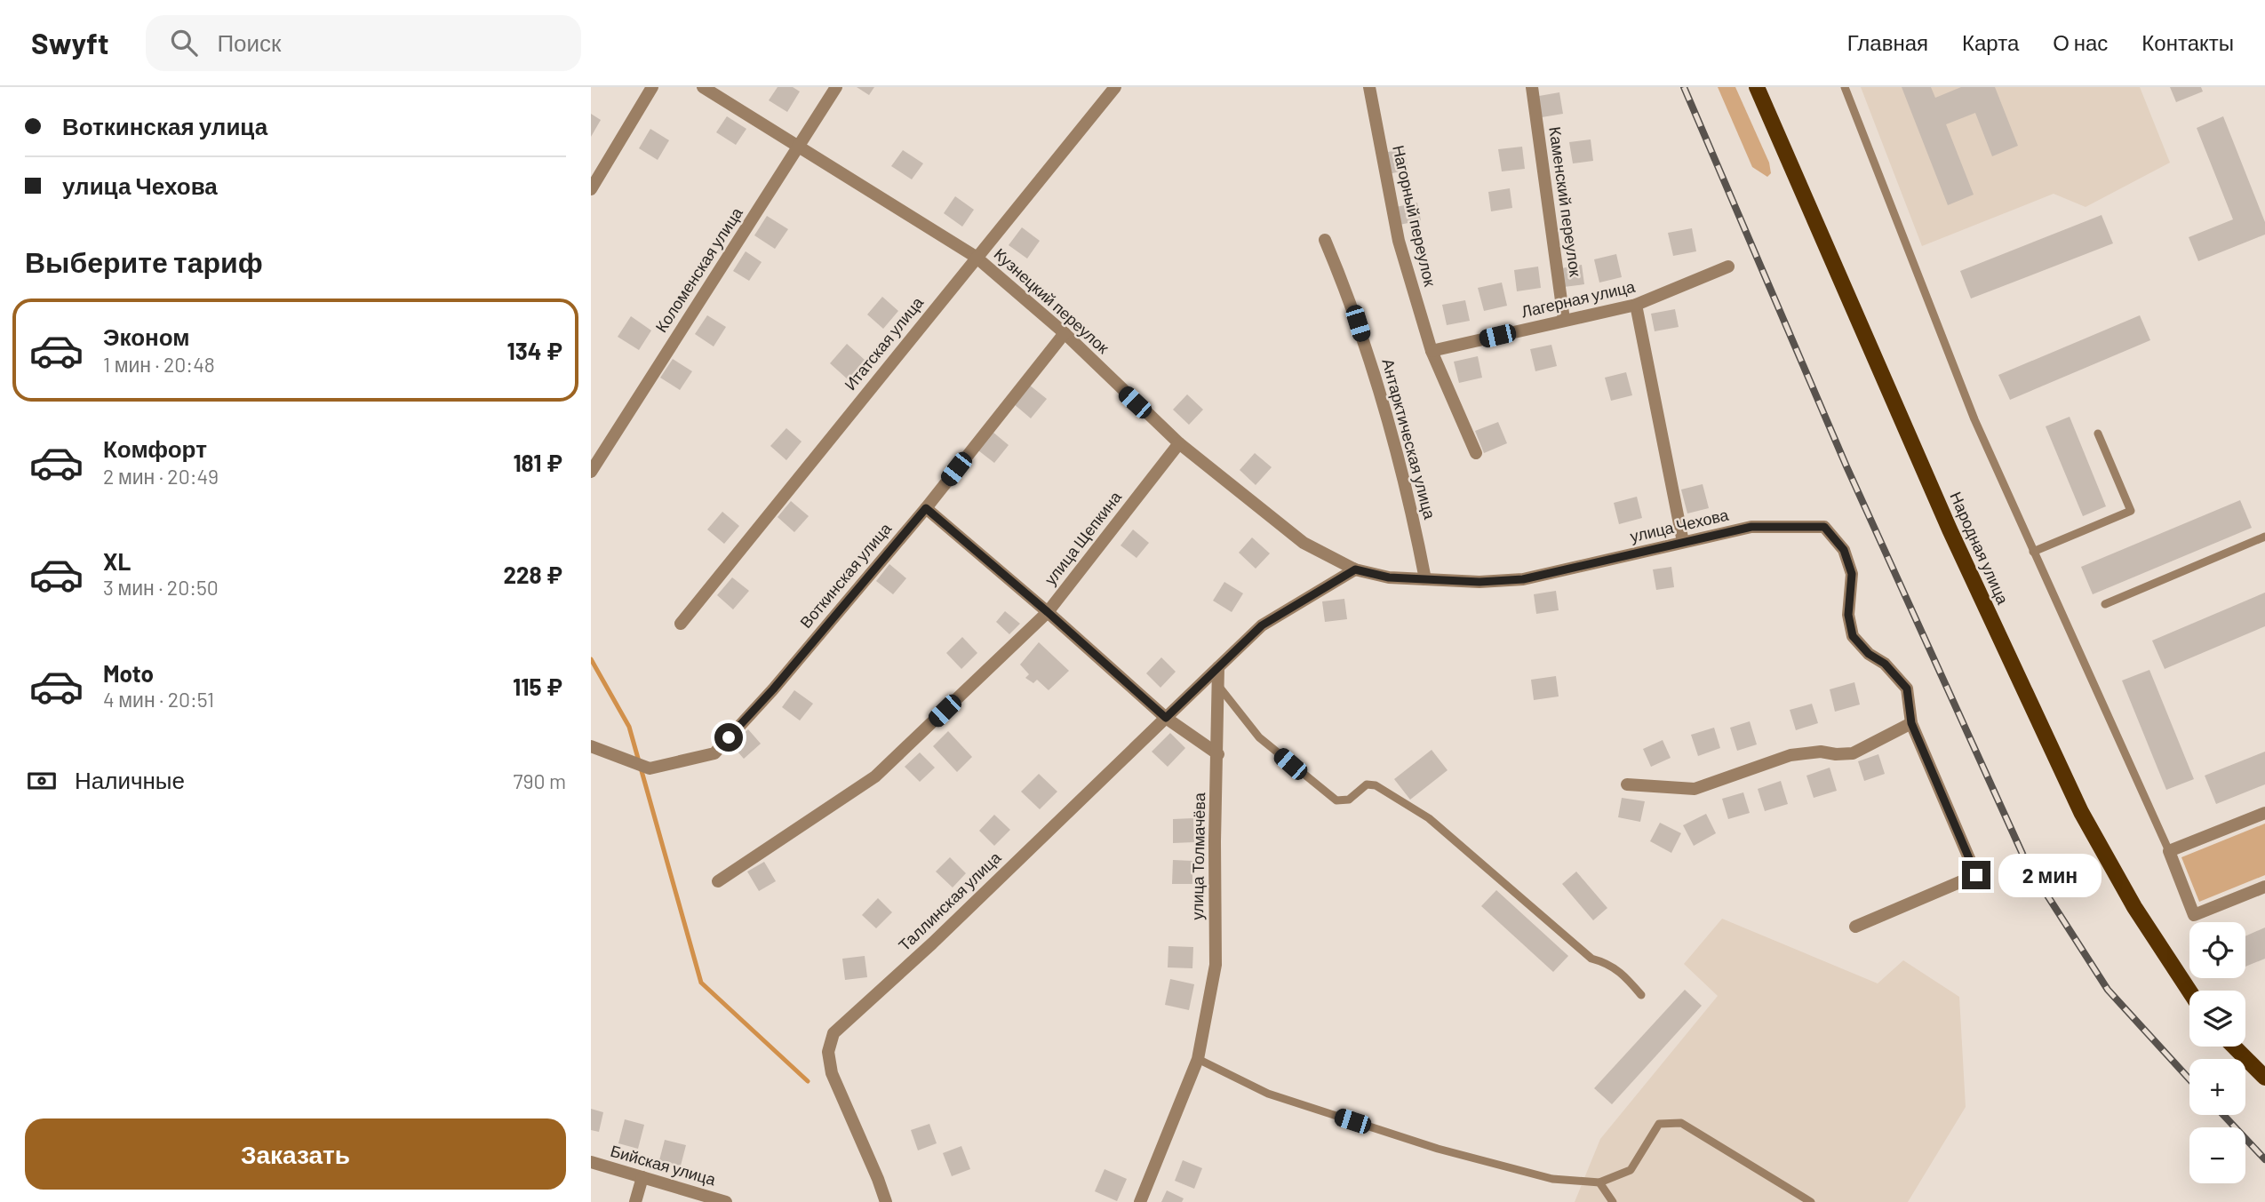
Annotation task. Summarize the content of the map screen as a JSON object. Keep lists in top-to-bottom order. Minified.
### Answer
{"streets":{"main road":["Народная улица"],"street":["Каменский переулок","Нагорный переулок","Коломенская улица","Лагерная улица","Кузнецкий переулок","Итатская улица","Антарктическая улица","улица Чехова","улица Щепкина","Воткинская улица","улица Толмачёва","Таллинская улица","Бийская улица"]},"crossings":[["Каменский переулок","Лагерная улица"],["Нагорный переулок","Лагерная улица"],["Коломенская улица","Кузнецкий переулок"],["Кузнецкий переулок","Итатская улица"],["Кузнецкий переулок","улица Чехова"],["Кузнецкий переулок","улица Щепкина"],["Кузнецкий переулок","Воткинская улица"],["Антарктическая улица","улица Чехова"],["улица Толмачёва","Таллинская улица"]],"page":{"header":"Swyft","search":"Поиск","nav":["Главная","Карта","О нас","Контакты"],"banner":["Воткинская улица","улица Чехова"],"heading":"Выберите тариф","list":[{"name":"Эконом","note":"1 мин · 20:48","value":"134 ₽"},{"name":"Комфорт","note":"2 мин · 20:49","value":"181 ₽"},{"name":"XL","note":"3 мин · 20:50","value":"228 ₽"},{"name":"Moto","note":"4 мин · 20:51","value":"115 ₽"}],"pay":["Наличные","790 m"],"bubble":"2 мин","map_buttons":["+","−"],"buttons":"Заказать"}}
